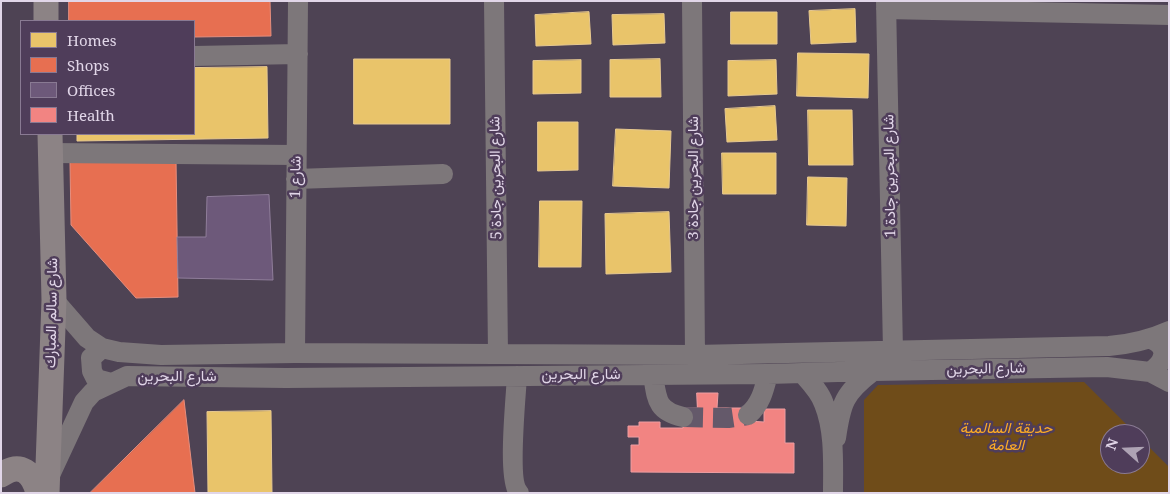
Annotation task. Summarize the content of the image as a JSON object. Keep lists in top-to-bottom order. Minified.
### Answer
{"streets":{"main road":["شارع سالم المبارك"],"street":["شارع البحرين جادة 1","شارع 1","شارع البحرين جادة 5","شارع البحرين جادة 3","شارع البحرين"]},"crossings":[["شارع البحرين جادة 1","شارع البحرين"],["شارع 1","شارع البحرين"],["شارع البحرين جادة 5","شارع البحرين"],["شارع البحرين جادة 3","شارع البحرين"],["شارع سالم المبارك","شارع البحرين"]],"parks":["حديقة السالمية العامة"],"legend":["Homes","Shops","Offices","Health"],"north":"left"}
